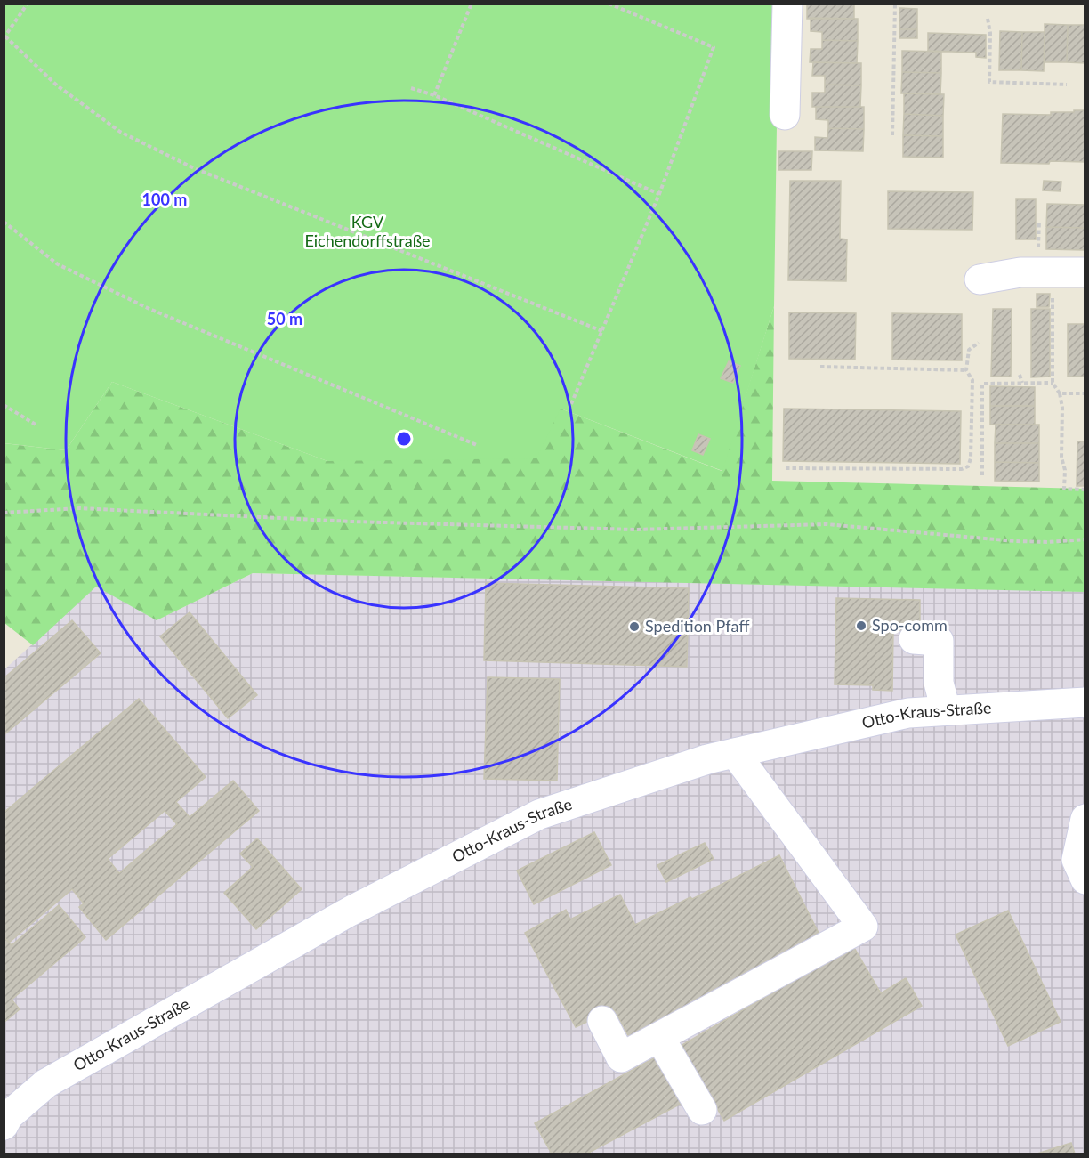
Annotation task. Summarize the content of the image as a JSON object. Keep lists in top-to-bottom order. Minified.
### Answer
{"streets":{"street":["Otto-Kraus-Straße"]},"parks":["KGV Eichendorffstraße"],"places":["Spo-comm","Spedition Pfaff"],"rings":["100 m","50 m"]}
